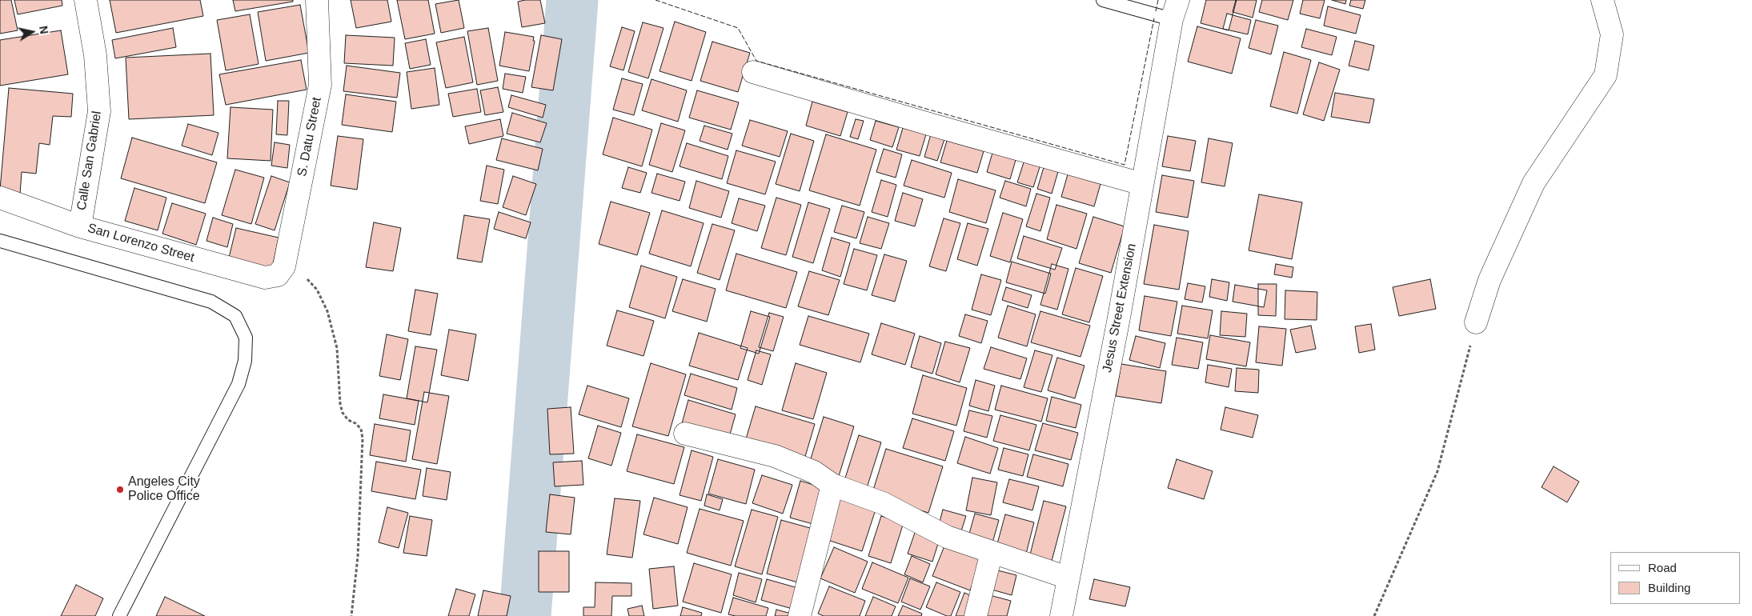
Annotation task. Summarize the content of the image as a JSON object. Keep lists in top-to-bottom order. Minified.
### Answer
{"streets":{"street":["S. Datu Street","Calle San Gabriel","San Lorenzo Street","Jesus Street Extension"]},"crossings":[["S. Datu Street","San Lorenzo Street"],["Calle San Gabriel","San Lorenzo Street"]],"places":["Angeles City Police Office"],"legend":["Road","Building"],"north":"right"}
